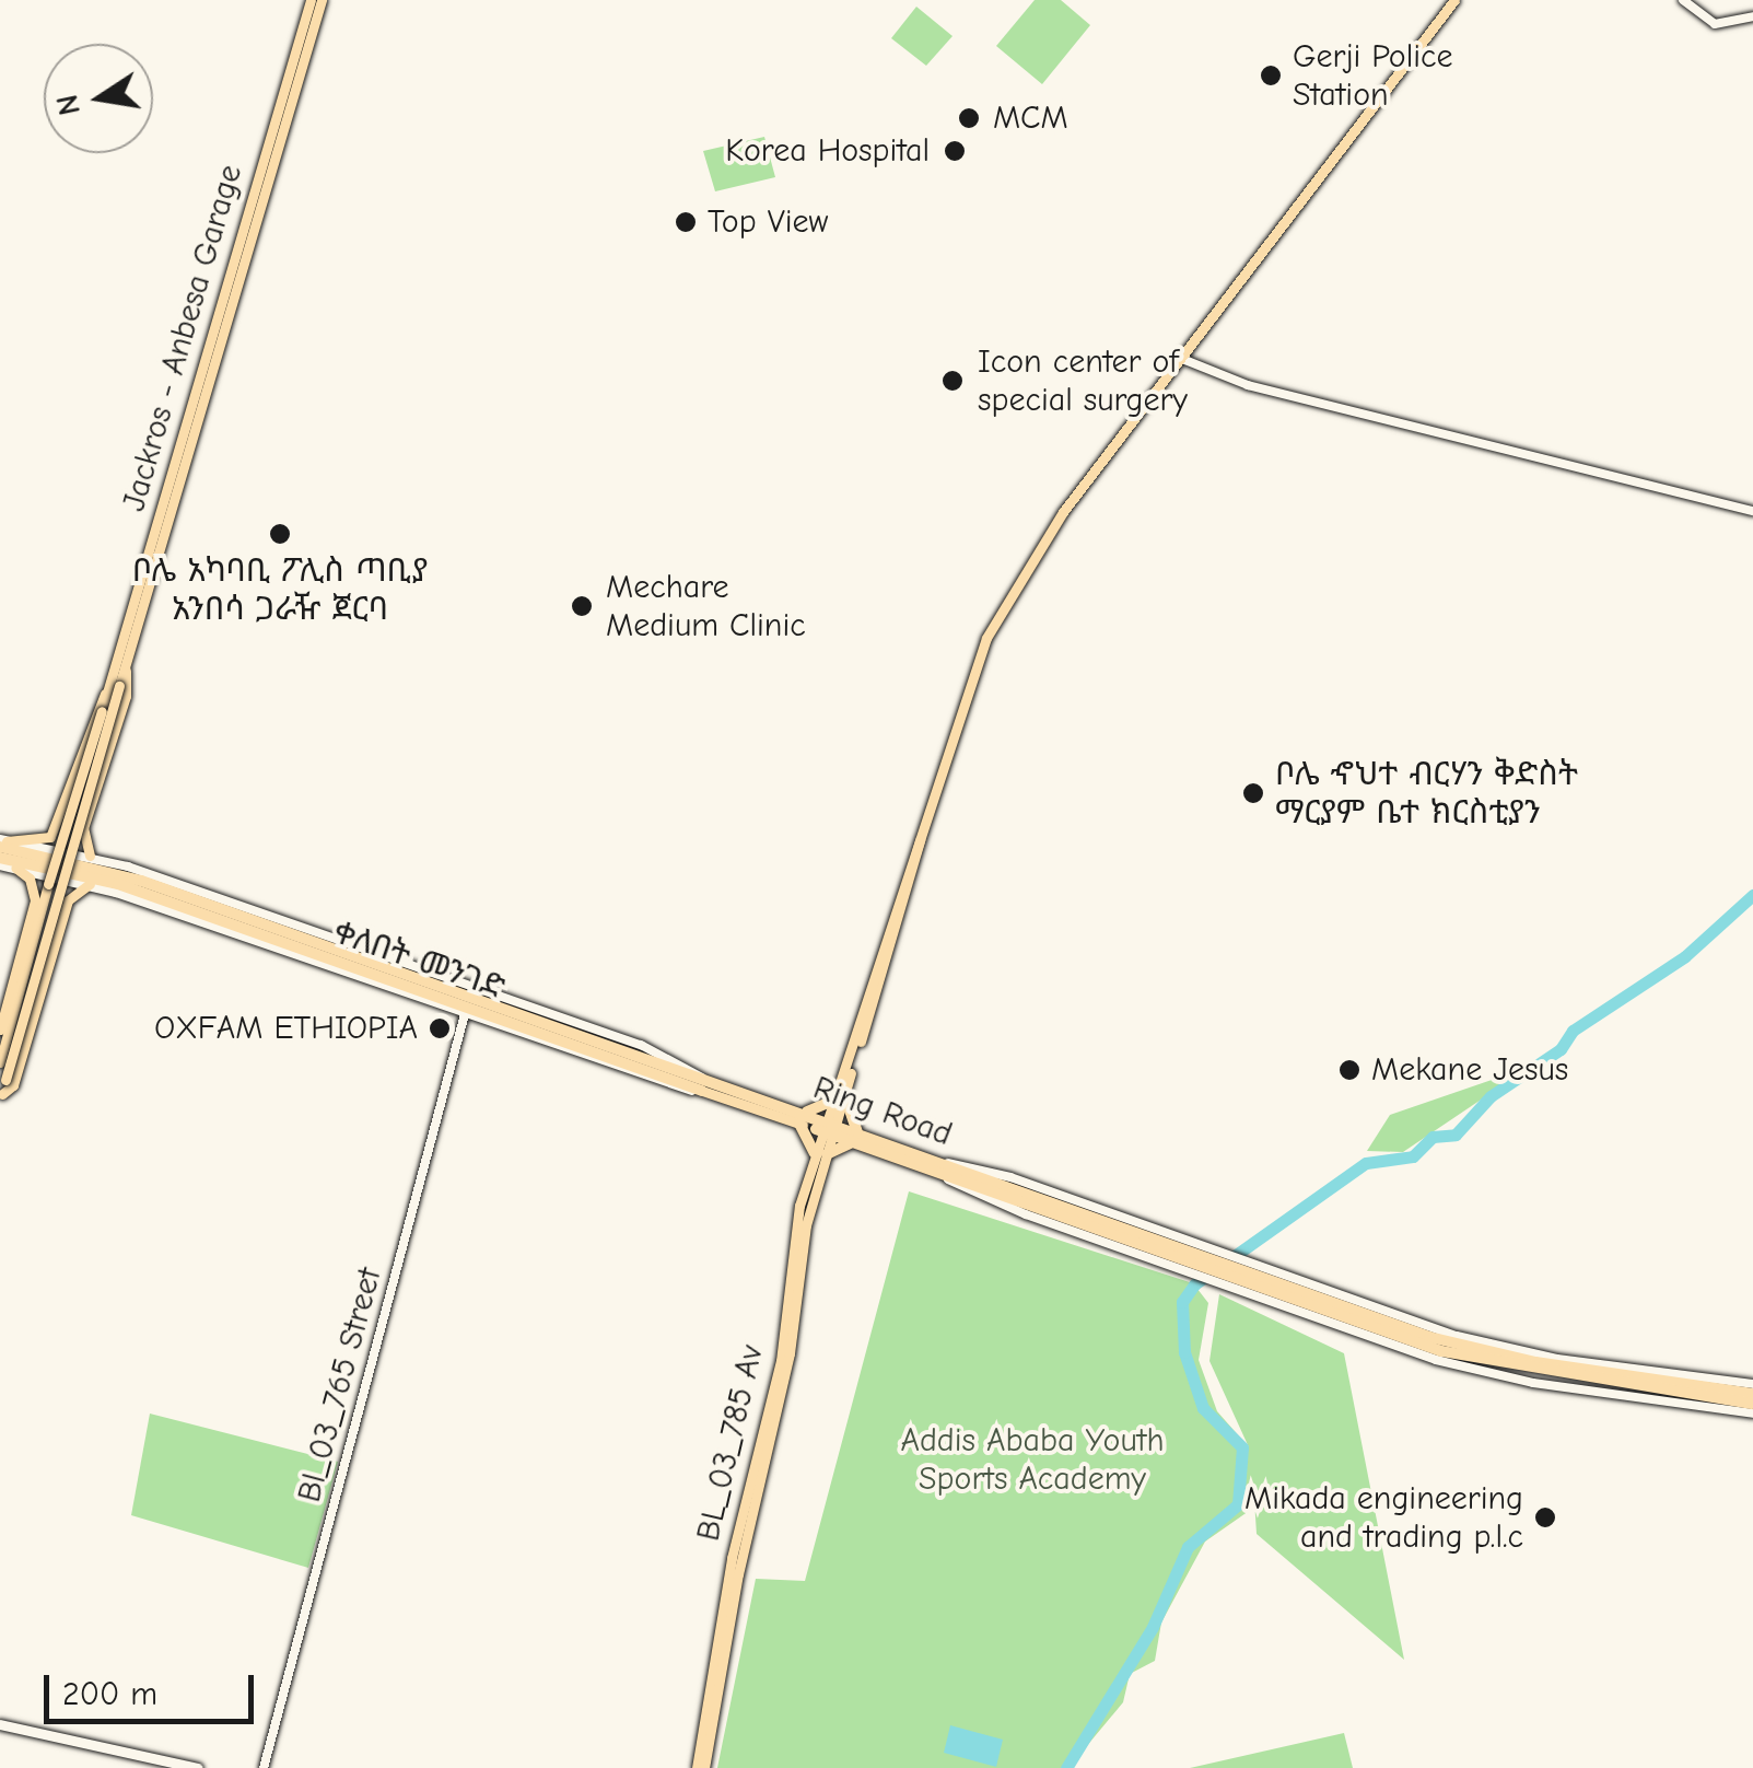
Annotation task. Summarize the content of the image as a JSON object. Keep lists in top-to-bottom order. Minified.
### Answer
{"streets":{"highway":["ቀለበት መንገድ","Ring Road"],"main road":["Jackros - Anbesa Garage","BL_03_785 Av"],"street":["Bl_03_765 Street"]},"crossings":[["ቀለበት መንገድ","Ring Road"],["Ring Road","BL_03_785 Av"]],"parks":["Addis Ababa Youth Sports Academy"],"places":["Gerji Police Station","MCM","Korea Hospital","Top View","Icon center of special surgery","ቦሌ አካባቢ ፖሊስ ጣቢያ አንበሳ ጋራዥ ጀርባ","Mechare Medium Clinic","ቦሌ ኆህተ ብርሃን ቅድስት ማርያም ቤተ ክርስቲያን","OXFAM ETHIOPIA","Mekane Jesus","Mikada engineering and trading p.l.c"],"scale_bar":"200 m","north":"left"}
